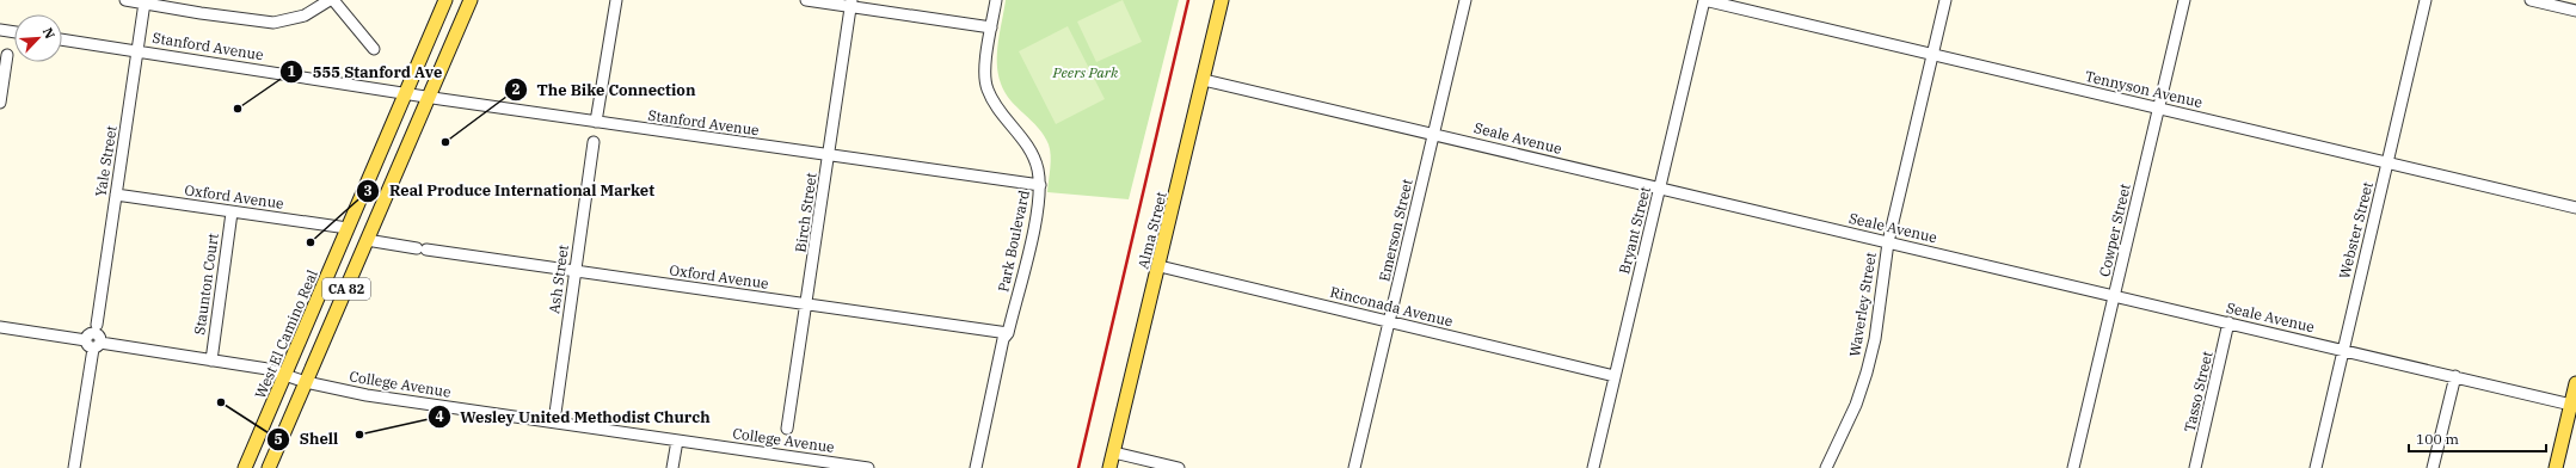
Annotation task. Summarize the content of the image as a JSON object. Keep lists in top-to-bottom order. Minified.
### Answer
{"streets":{"main road":["Alma Street","CA 82","West El Camino Real"],"street":["Stanford Avenue","Tennyson Avenue","Seale Avenue","Yale Street","Oxford Avenue","Birch Street","Emerson Street","Bryant Street","Cowper Street","Webster Street","Park Boulevard","Ash Street","Staunton Court","Waverley Street","Rinconada Avenue","College Avenue","Tasso Street"]},"crossings":[["Stanford Avenue","Yale Street"],["Stanford Avenue","Birch Street"],["Stanford Avenue","Park Boulevard"],["Stanford Avenue","CA 82"],["Stanford Avenue","West El Camino Real"],["Tennyson Avenue","Bryant Street"],["Tennyson Avenue","Cowper Street"],["Tennyson Avenue","Webster Street"],["Tennyson Avenue","Waverley Street"],["Seale Avenue","Alma Street"],["Seale Avenue","Emerson Street"],["Seale Avenue","Bryant Street"],["Seale Avenue","Cowper Street"],["Seale Avenue","Webster Street"],["Seale Avenue","Waverley Street"],["Seale Avenue","Tasso Street"],["Yale Street","Oxford Avenue"],["Oxford Avenue","Birch Street"],["Oxford Avenue","Park Boulevard"],["Oxford Avenue","Ash Street"],["Oxford Avenue","Staunton Court"],["Oxford Avenue","CA 82"],["Oxford Avenue","West El Camino Real"],["Alma Street","Rinconada Avenue"],["Emerson Street","Rinconada Avenue"],["Bryant Street","Rinconada Avenue"],["Ash Street","College Avenue"],["Staunton Court","College Avenue"],["CA 82","College Avenue"],["West El Camino Real","College Avenue"]],"parks":["Peers Park"],"places":["555 Stanford Ave","The Bike Connection","Real Produce International Market","Shell","Wesley United Methodist Church"],"scale_bar":"100 m","north":"top right"}
